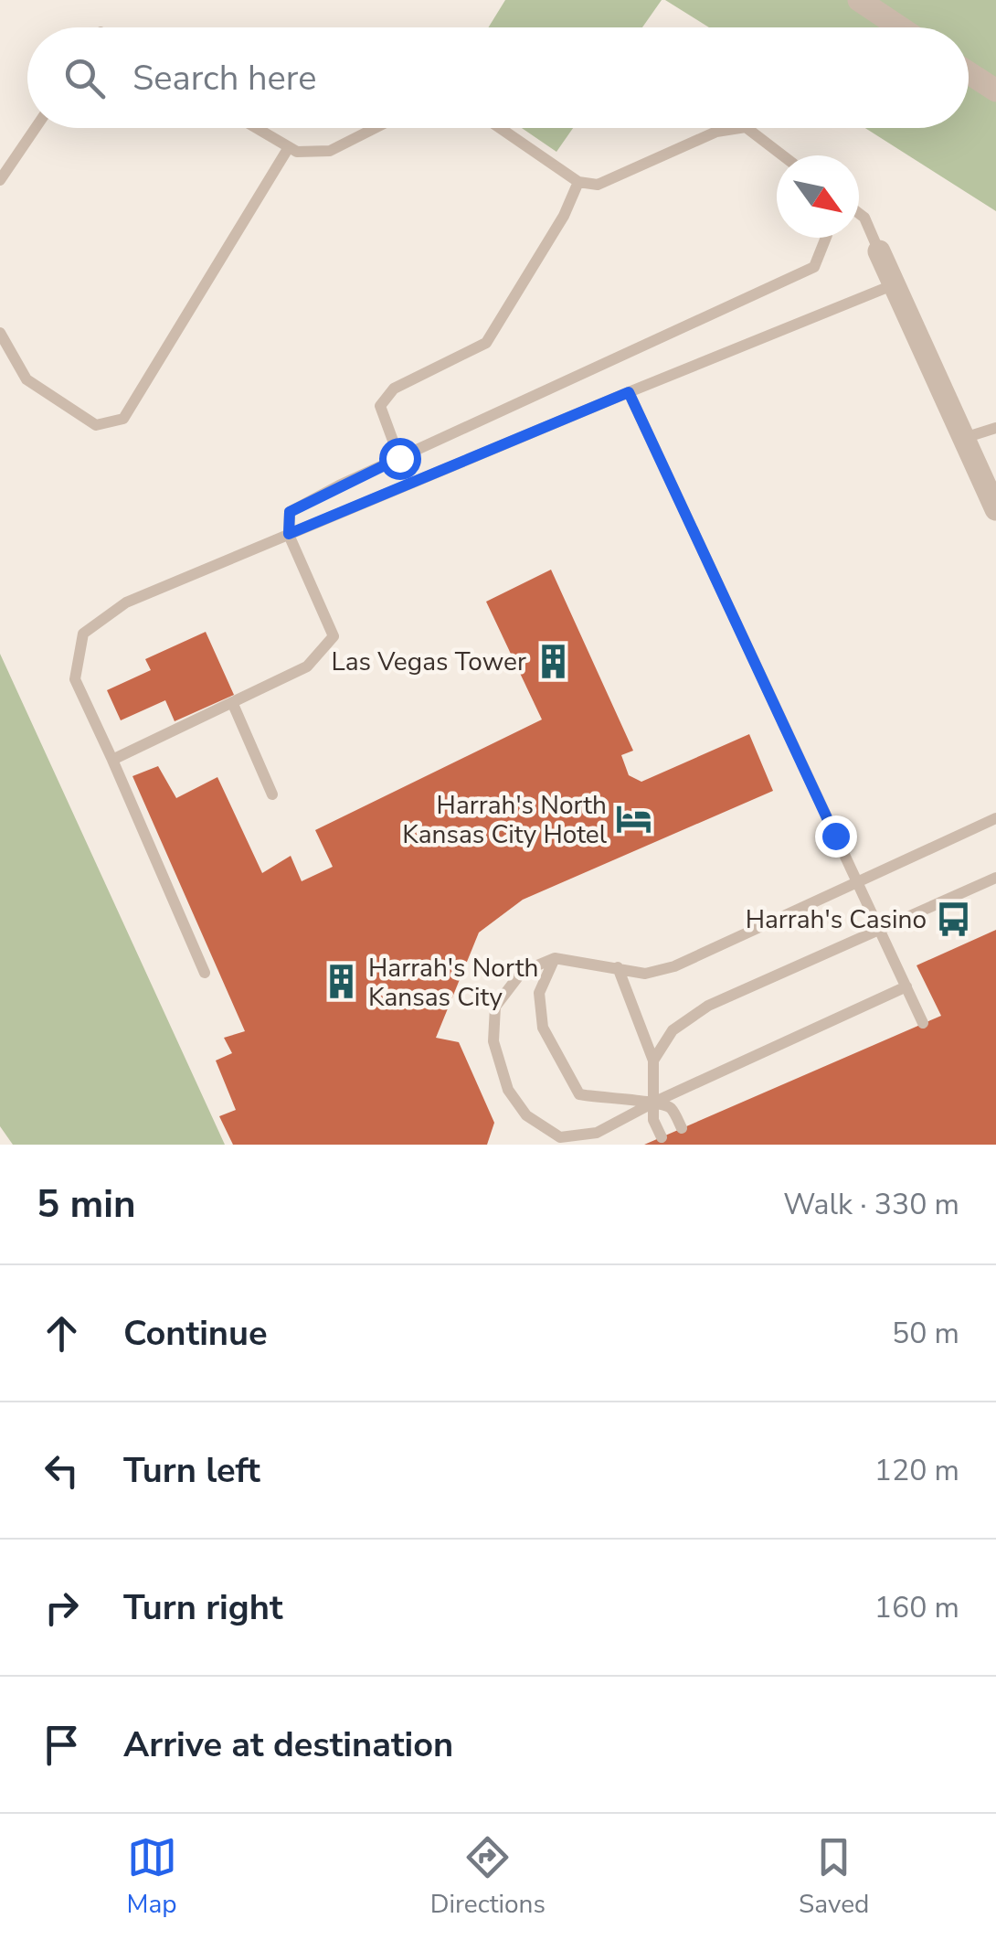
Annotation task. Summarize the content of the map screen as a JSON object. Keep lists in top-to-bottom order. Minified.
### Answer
{"places":{"building":["Las Vegas Tower","Harrah's North Kansas City"],"hotel":["Harrah's North Kansas City Hotel"],"bus stop":["Harrah's Casino"]},"north":"bottom right","page":{"search":"Search here","heading":["5 min","Walk · 330 m"],"list":[["Continue","50 m"],["Turn left","120 m"],["Turn right","160 m"],"Arrive at destination"],"nav":["Map","Directions","Saved"]}}
